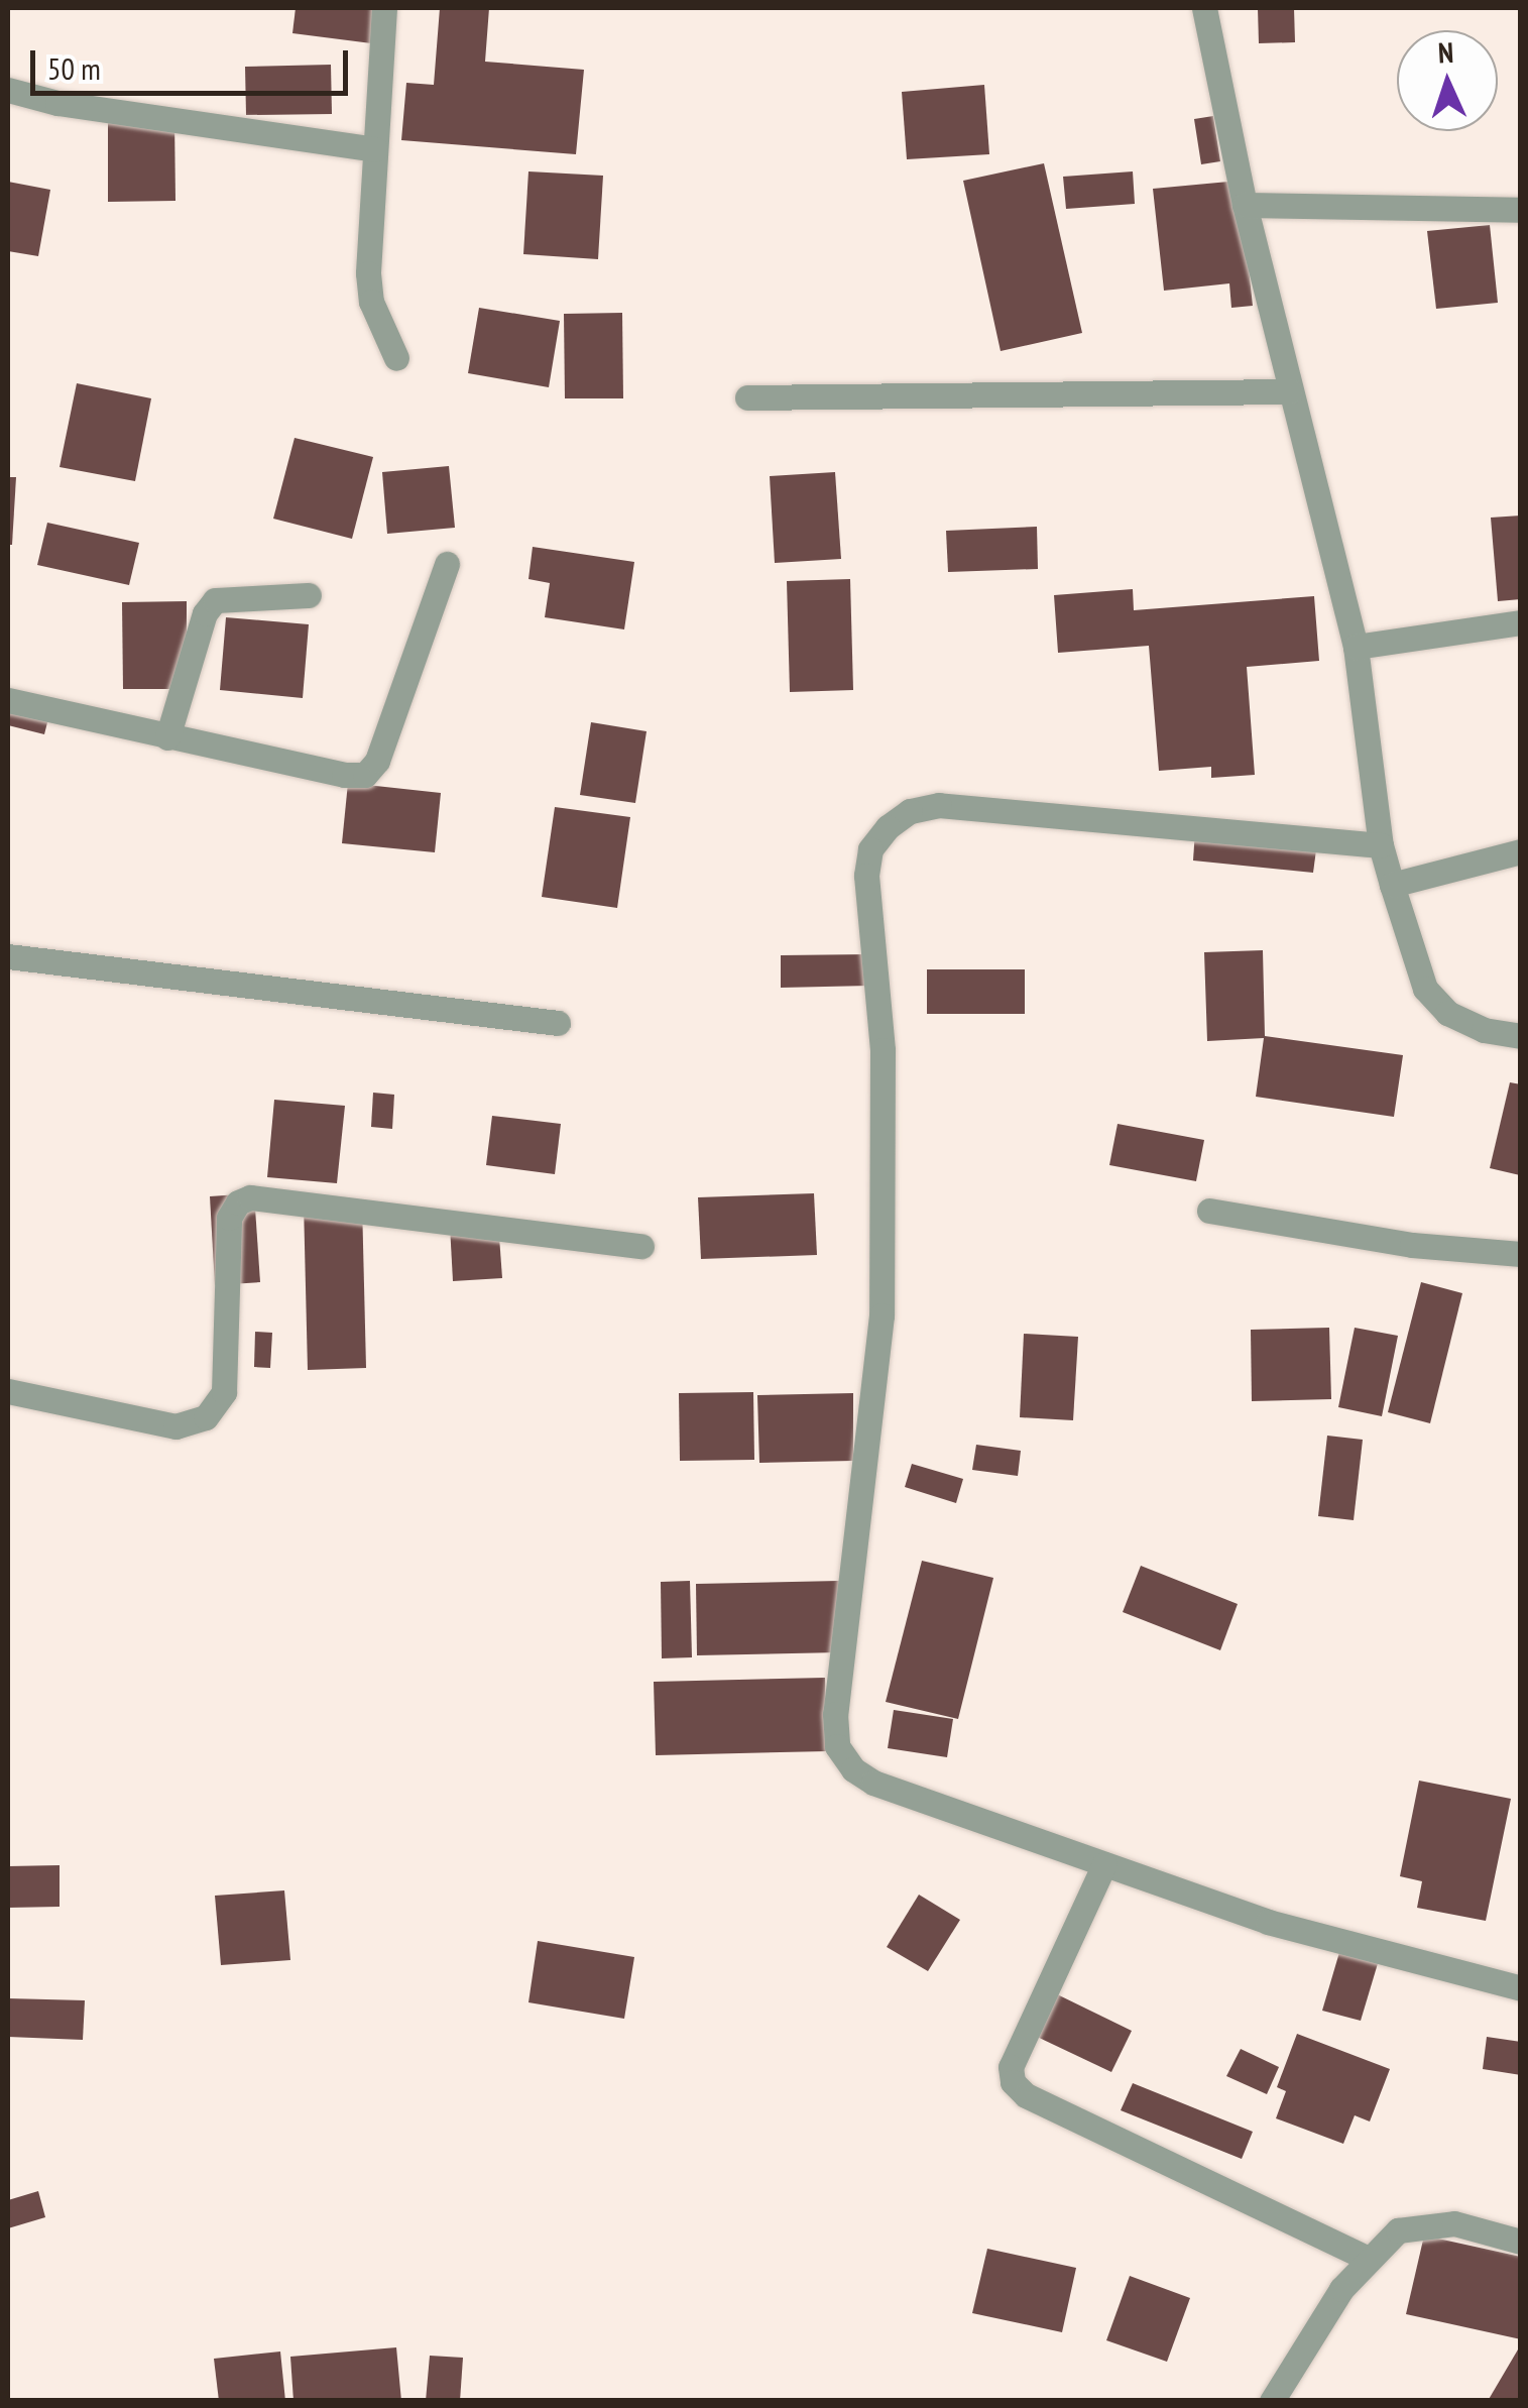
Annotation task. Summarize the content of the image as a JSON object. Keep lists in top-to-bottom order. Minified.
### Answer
{"scale_bar":"50 m","north":"top"}
